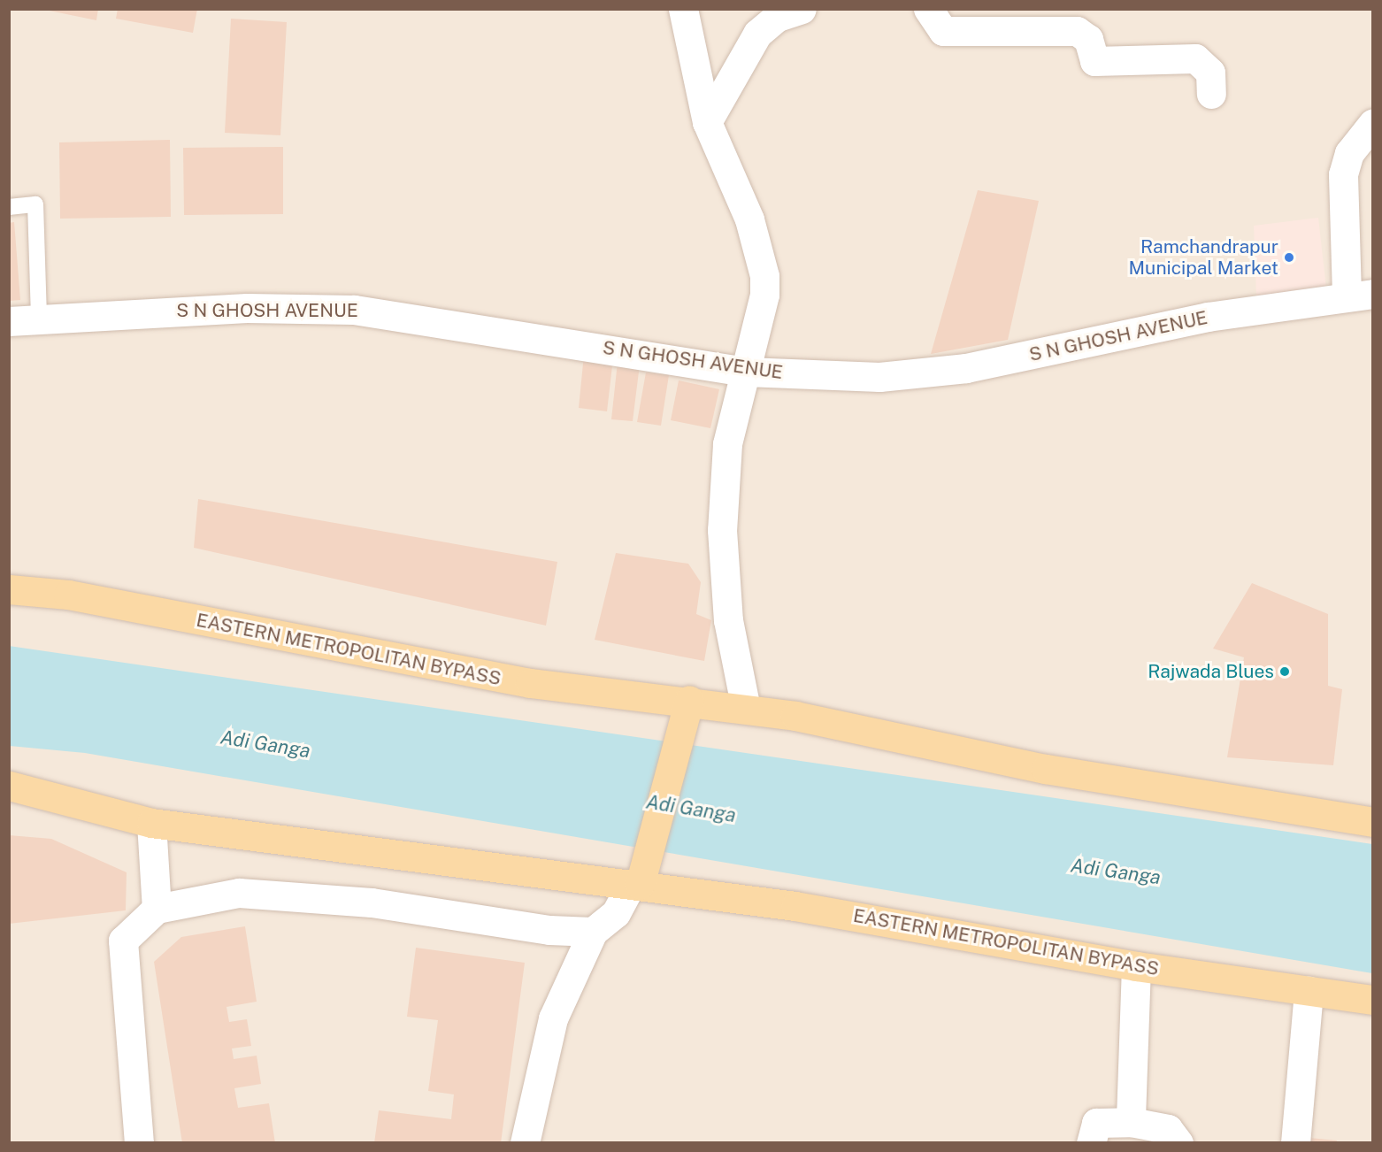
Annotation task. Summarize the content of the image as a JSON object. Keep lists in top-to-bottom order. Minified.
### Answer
{"streets":{"main road":["EASTERN METROPOLITAN BYPASS"],"street":["S N GHOSH AVENUE"]},"water":["Adi Ganga"],"places":["Ramchandrapur Municipal Market","Rajwada Blues"]}
